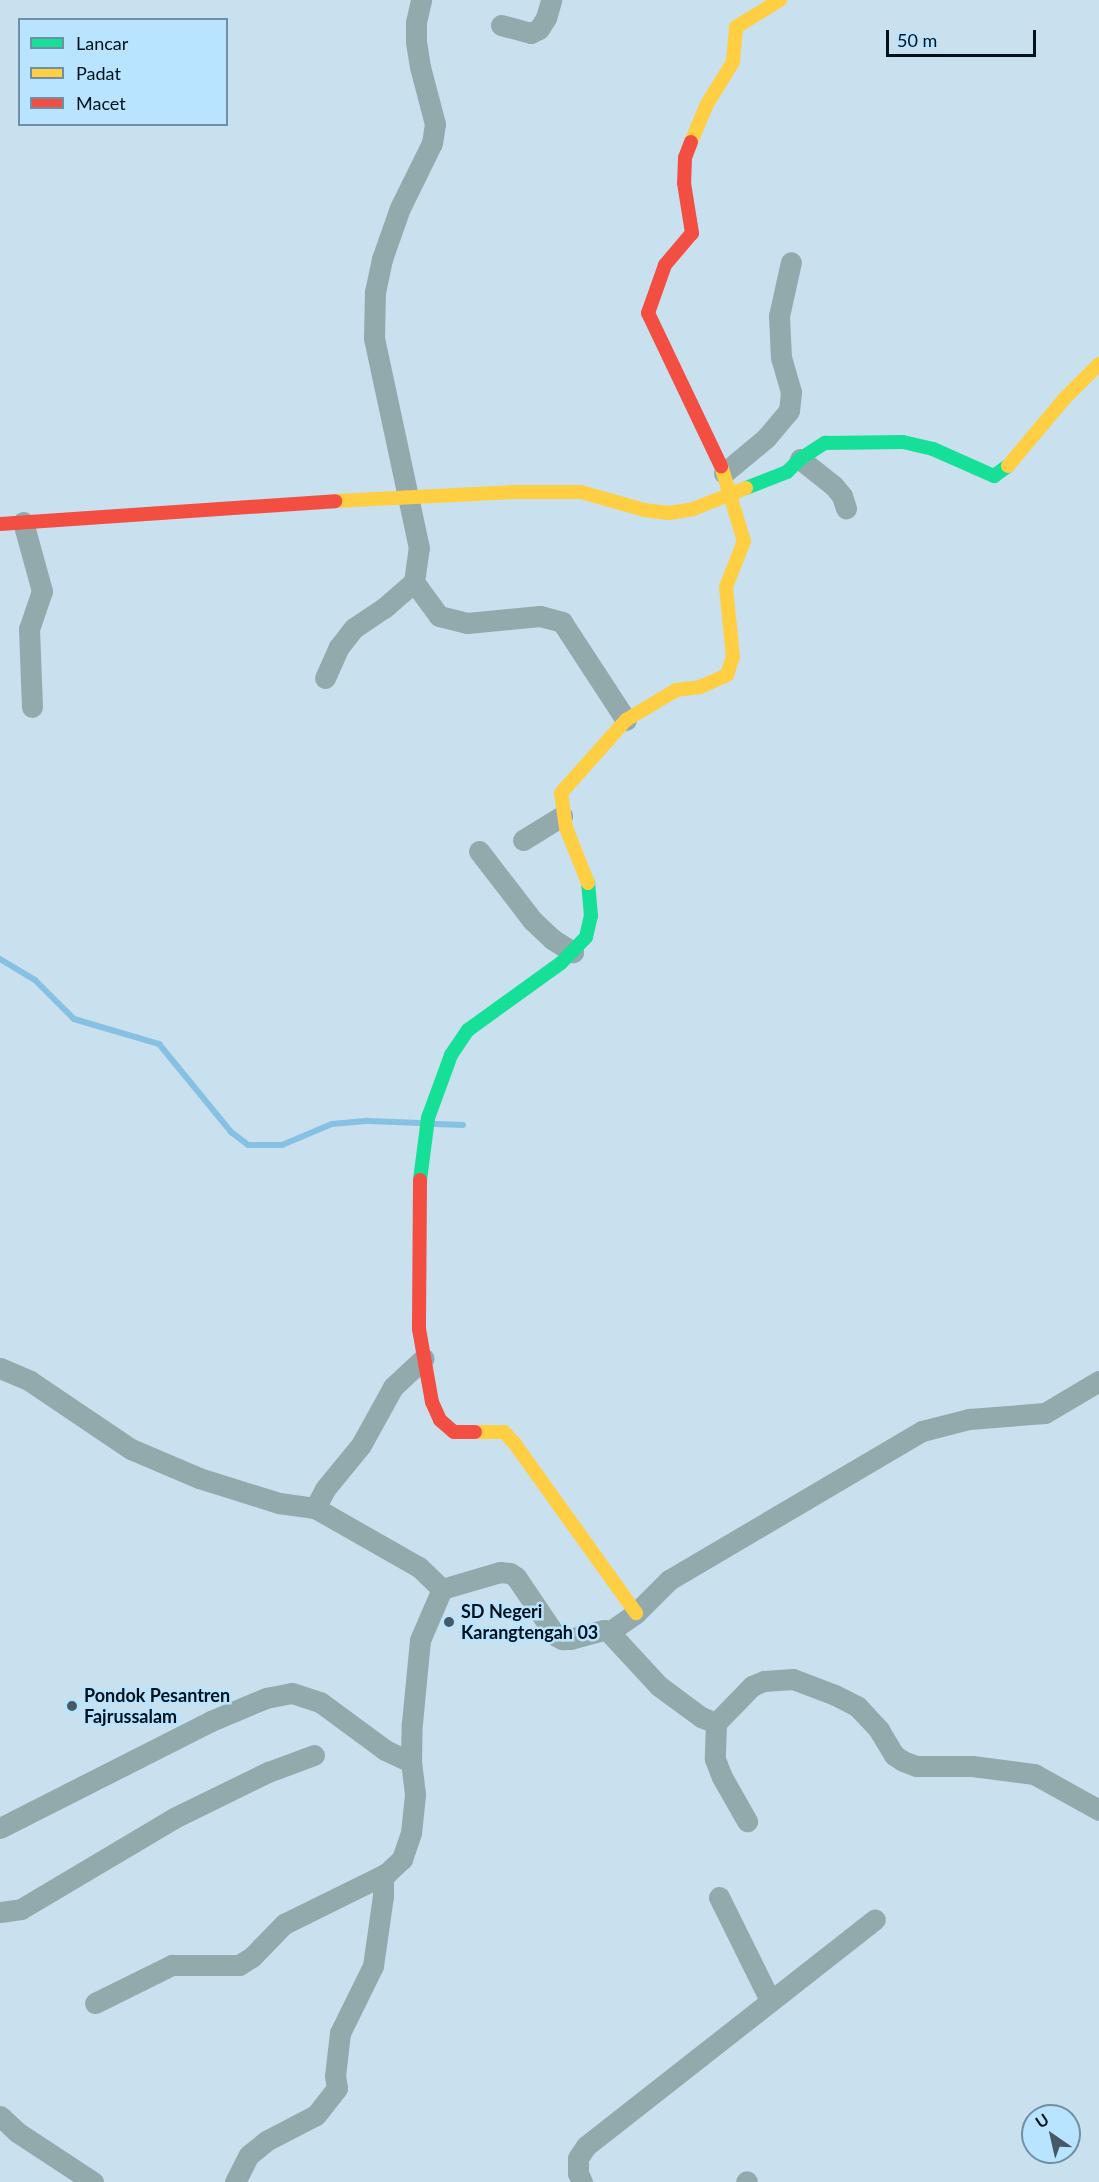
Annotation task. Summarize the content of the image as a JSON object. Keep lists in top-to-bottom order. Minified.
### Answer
{"places":["SD Negeri Karangtengah 03","Pondok Pesantren Fajrussalam"],"legend":["Lancar","Padat","Macet"],"scale_bar":"50 m","north":"top left"}
